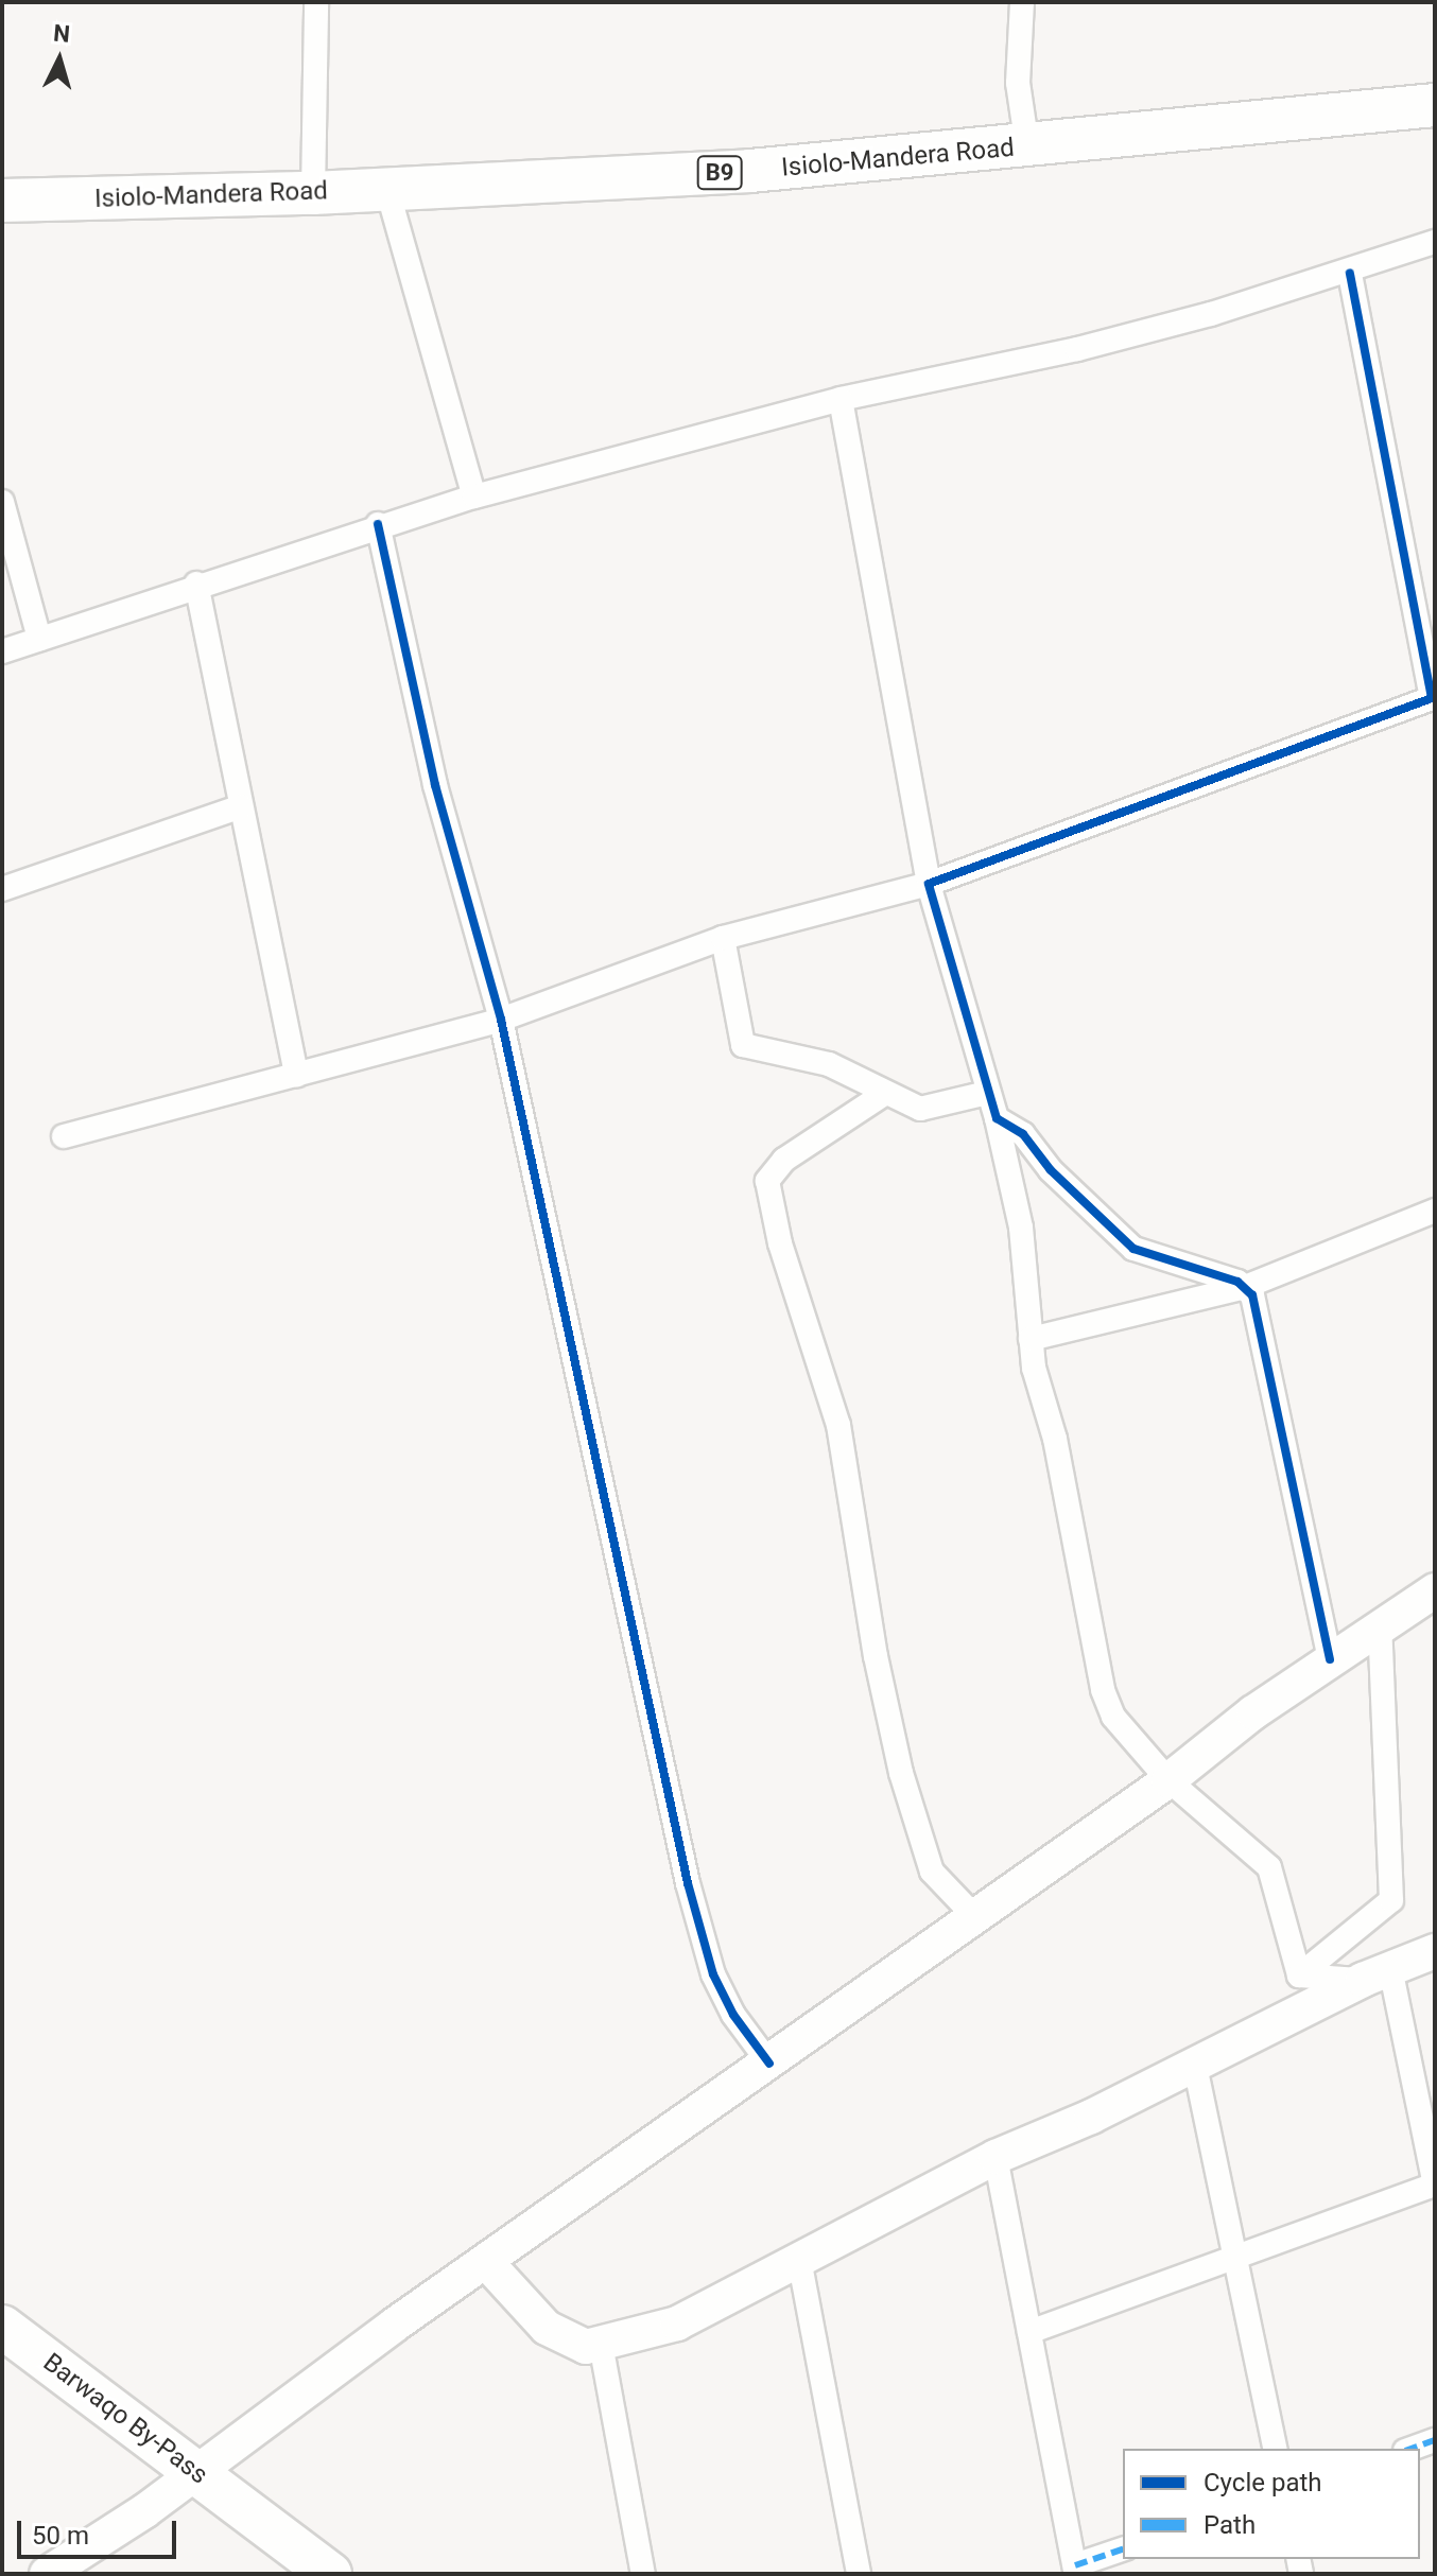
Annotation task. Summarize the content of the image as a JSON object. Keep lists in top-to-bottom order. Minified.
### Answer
{"streets":{"highway":["Isiolo-Mandera Road","B9","Barwaqo By-Pass"]},"legend":["Cycle path","Path"],"scale_bar":"50 m","north":"top"}
